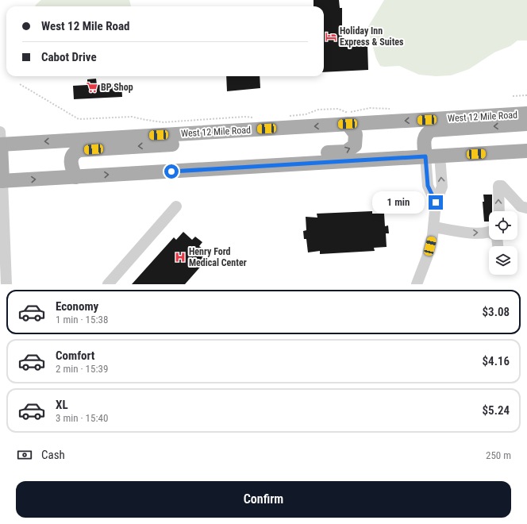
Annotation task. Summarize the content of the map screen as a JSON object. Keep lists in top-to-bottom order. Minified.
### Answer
{"streets":{"main road":["West 12 Mile Road"]},"places":{"hotel":["Holiday Inn Express & Suites"],"supermarket":["BP Shop"],"hospital":["Henry Ford Medical Center"]},"page":{"banner":["West 12 Mile Road","Cabot Drive"],"bubble":"1 min","list":[{"name":"Economy","note":"1 min · 15:38","value":"$3.08"},{"name":"Comfort","note":"2 min · 15:39","value":"$4.16"},{"name":"XL","note":"3 min · 15:40","value":"$5.24"}],"pay":["Cash","250 m"],"buttons":"Confirm"}}
